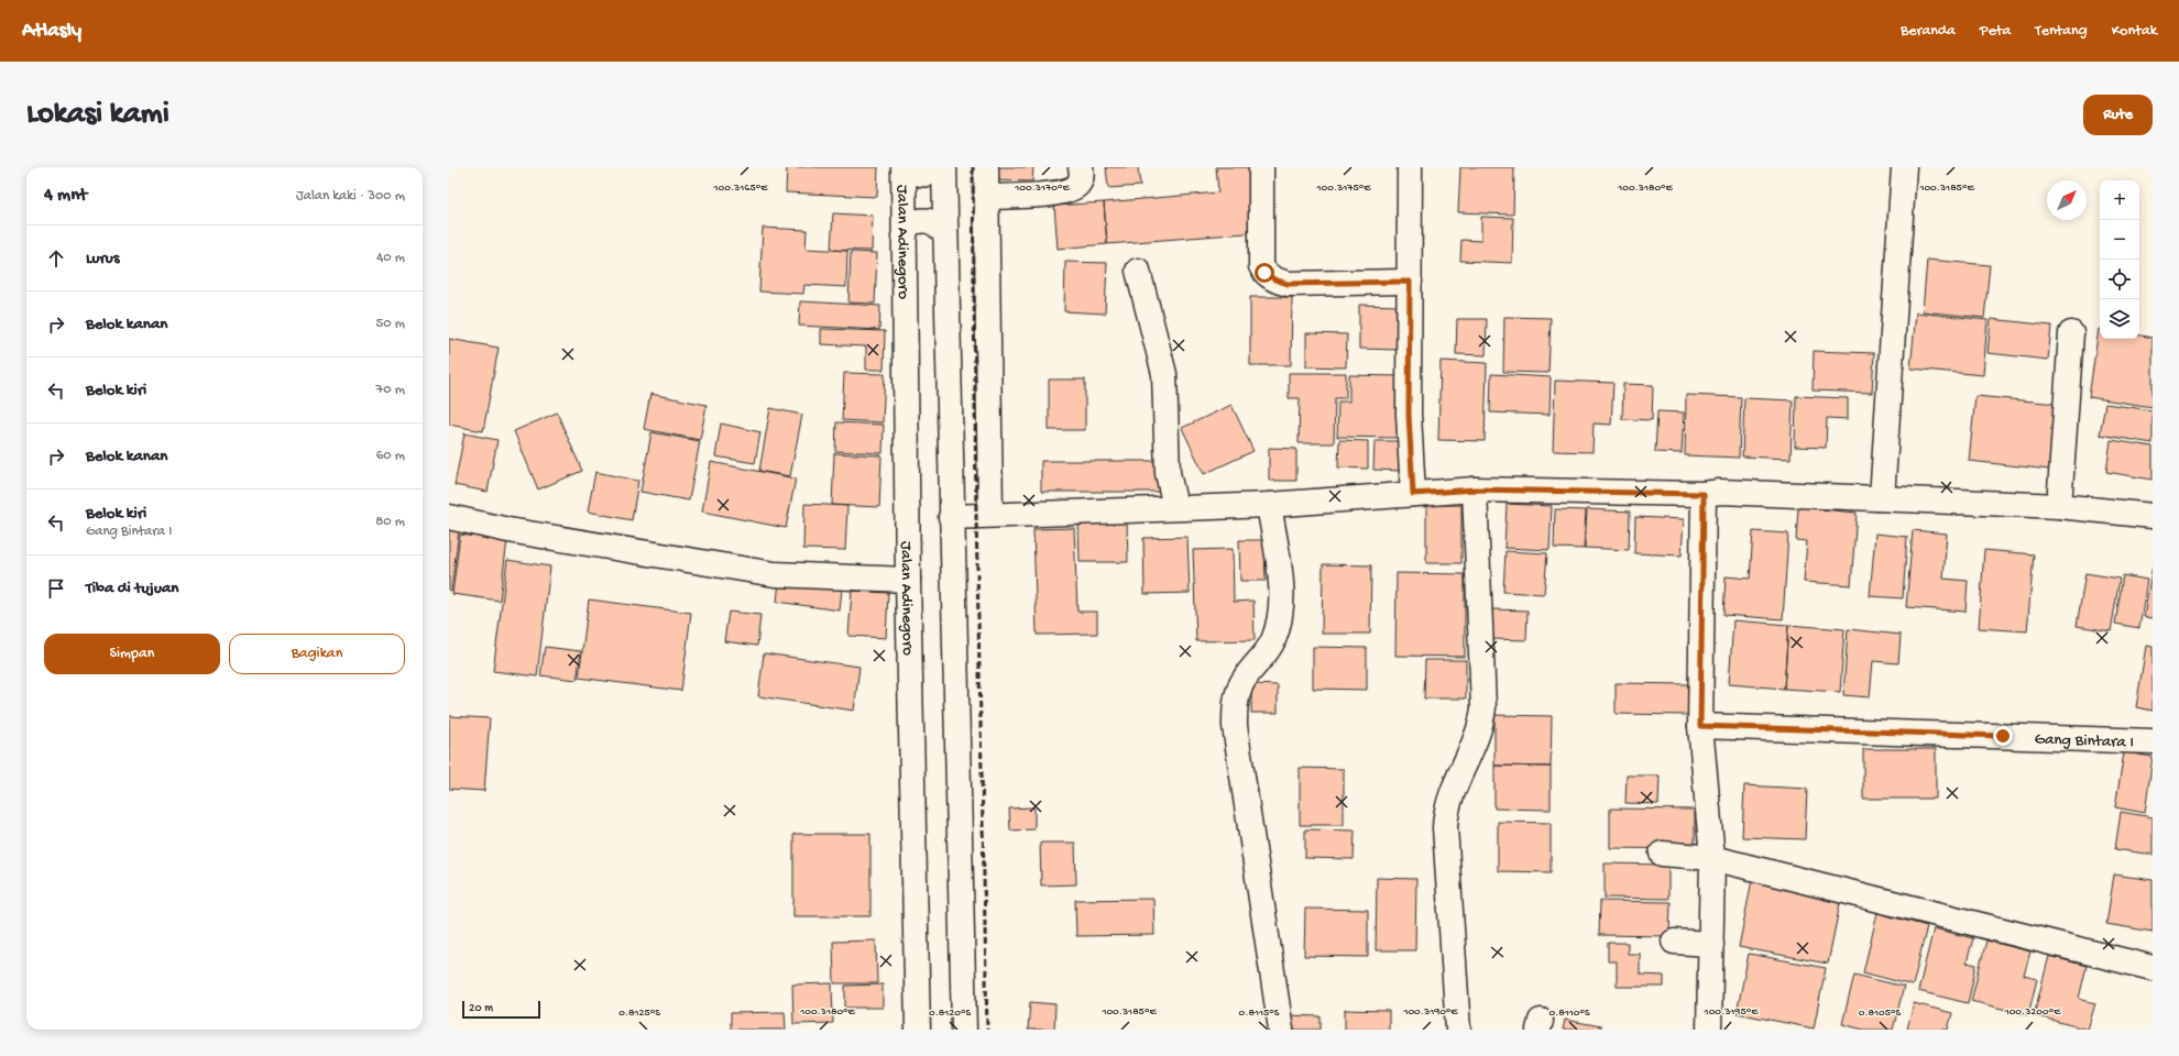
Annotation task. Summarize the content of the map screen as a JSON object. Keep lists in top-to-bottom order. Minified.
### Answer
{"streets":{"main road":["Jalan Adinegoro","Gang Bintara I"]},"scale_bar":"20 m","north":"top right","page":{"header":"Atlasly","nav":["Beranda","Peta","Tentang","Kontak"],"buttons":["Rute",["Simpan","Bagikan"]],"title":"Lokasi kami","heading":["4 mnt","Jalan kaki · 300 m"],"map_buttons":["+","−"],"list":[["Lurus","40 m"],["Belok kanan","50 m"],["Belok kiri","70 m"],["Belok kanan","60 m"],["Belok kiri","Gang Bintara I","80 m"],"Tiba di tujuan"],"scale":"20 m"},"coordinates":["100.3165°E","100.3170°E","100.3175°E","100.3180°E","100.3185°E","100.3190°E","100.3195°E","100.3200°E","0.8125°S","0.8120°S","0.8115°S","0.8110°S","0.8105°S"]}
